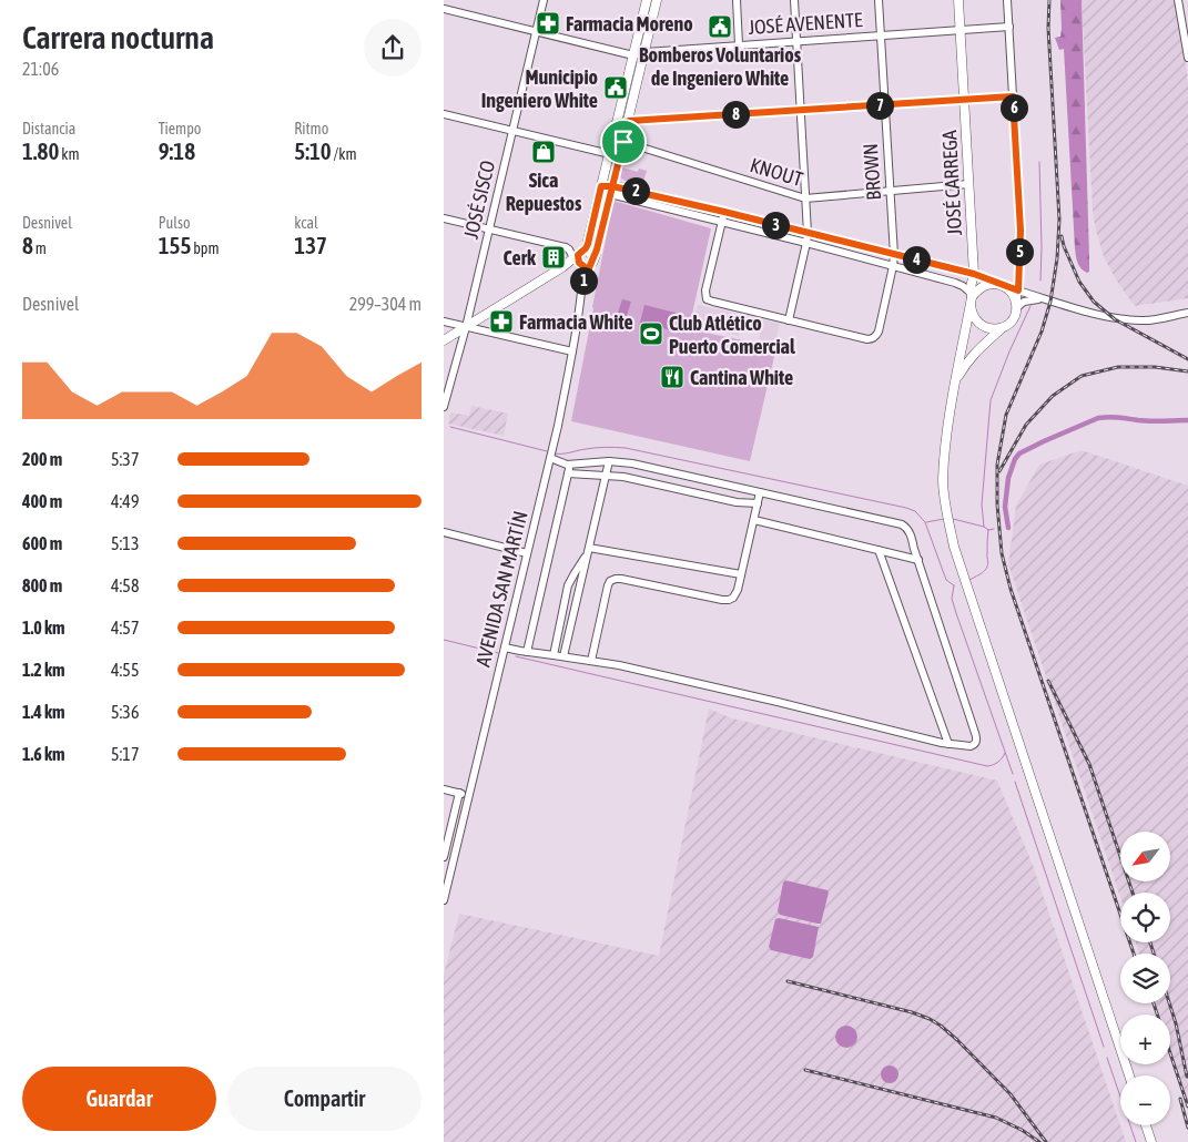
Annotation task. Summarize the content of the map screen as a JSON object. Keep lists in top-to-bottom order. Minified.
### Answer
{"streets":{"main road":["JOSÉ CARREGA","AVENIDA SAN MARTÍN"],"street":["JOSÉ AVENENTE","KNOUT","BROWN","JOSÉ SISCO"]},"crossings":[["JOSÉ AVENENTE","BROWN"],["JOSÉ AVENENTE","JOSÉ CARREGA"],["JOSÉ AVENENTE","JOSÉ SISCO"],["JOSÉ AVENENTE","AVENIDA SAN MARTÍN"],["KNOUT","BROWN"],["KNOUT","JOSÉ CARREGA"],["KNOUT","AVENIDA SAN MARTÍN"]],"places":{"pharmacy":["Farmacia Moreno","Farmacia White"],"public building":["Bomberos Voluntarios de Ingeniero White","Municipio Ingeniero White"],"shop":["Sica Repuestos"],"building":["Cerk"],"sports":["Club Atlético Puerto Comercial"],"restaurant":["Cantina White"]},"north":"bottom left","page":{"heading":["Carrera nocturna","21:06"],"pins":["7","6","8","2","3","5","4","1"],"stats":[["Distancia","1.80 km"],["Tiempo","9:18"],["Ritmo","5:10 /km"],["Desnivel","8 m"],["Pulso","155 bpm"],["kcal","137"]],"chart":["Desnivel","299–304 m"],"list":[{"name":"200 m","note":"5:37"},{"name":"400 m","note":"4:49"},{"name":"600 m","note":"5:13"},{"name":"800 m","note":"4:58"},{"name":"1.0 km","note":"4:57"},{"name":"1.2 km","note":"4:55"},{"name":"1.4 km","note":"5:36"},{"name":"1.6 km","note":"5:17"}],"map_buttons":["+","−"],"buttons":["Guardar","Compartir"]}}
